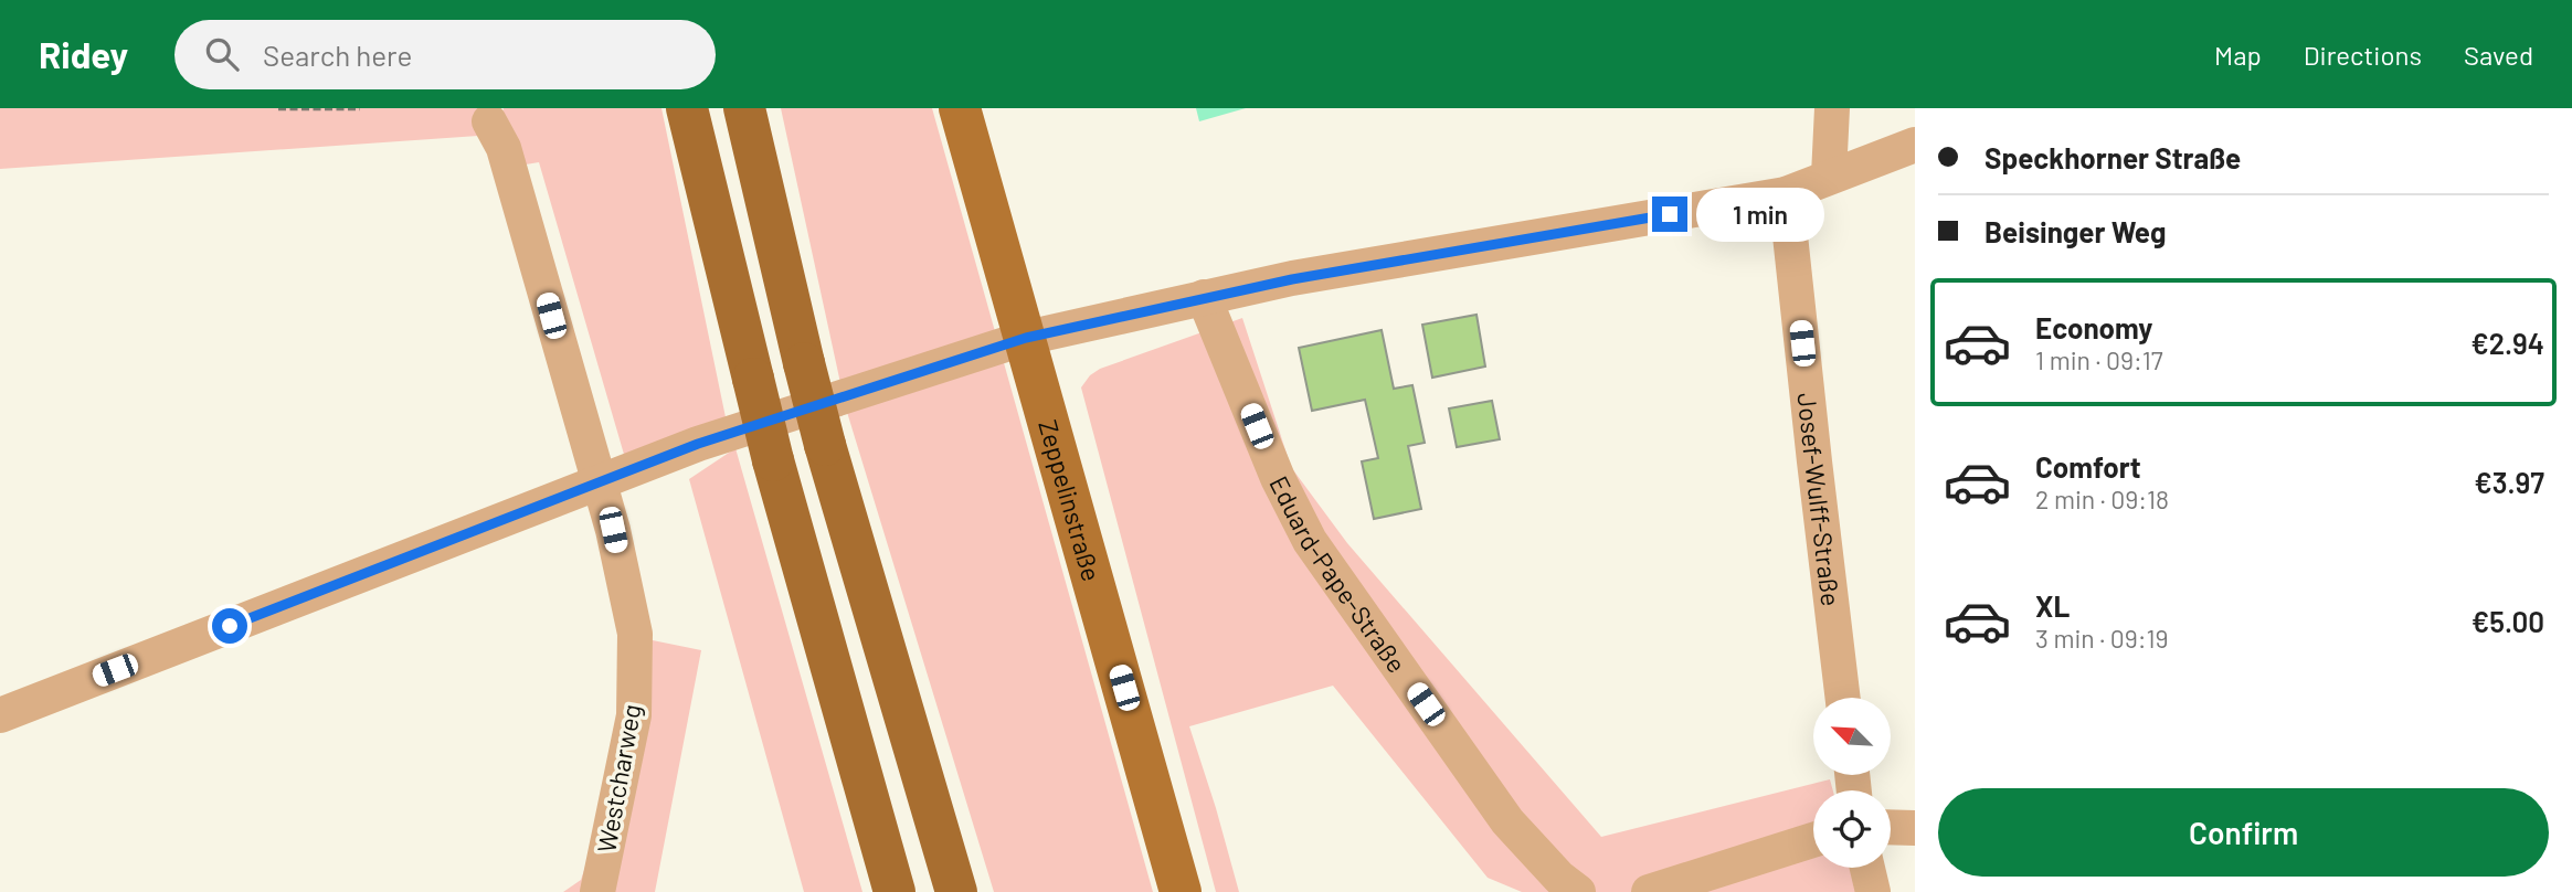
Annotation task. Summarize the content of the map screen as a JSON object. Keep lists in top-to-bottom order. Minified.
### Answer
{"streets":{"main road":["Zeppelinstraße"],"street":["Josef-Wulff-Straße","Eduard-Pape-Straße","Westcharweg"]},"north":"top left","page":{"header":"Ridey","search":"Search here","nav":["Map","Directions","Saved"],"banner":["Speckhorner Straße","Beisinger Weg"],"bubble":"1 min","list":[{"name":"Economy","note":"1 min · 09:17","value":"€2.94"},{"name":"Comfort","note":"2 min · 09:18","value":"€3.97"},{"name":"XL","note":"3 min · 09:19","value":"€5.00"}],"buttons":"Confirm"}}
